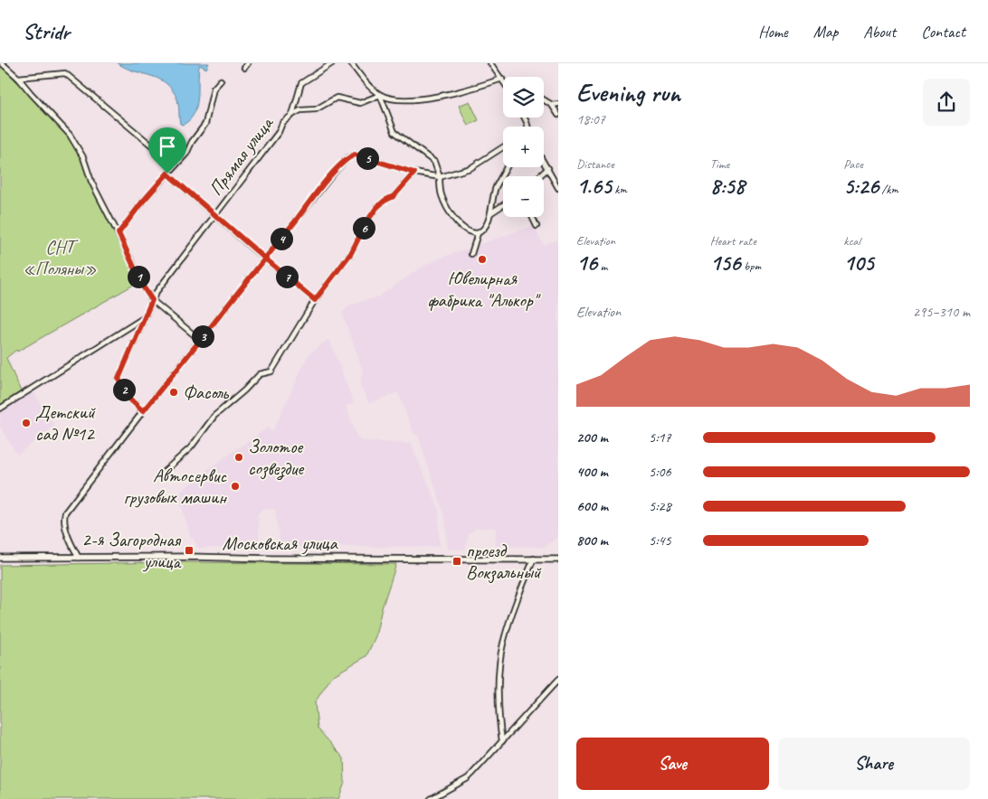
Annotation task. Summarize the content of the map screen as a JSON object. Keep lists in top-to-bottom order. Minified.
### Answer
{"streets":{"main road":["Московская улица"],"street":["Прямая улица"]},"parks":["СНТ «Поляны»"],"places":{"other":["Ювелирная фабрика \"Алькор\"","Фасоль","Детский сад №12","Золотое созвездие","Автосервис грузовых машин"],"transit":["2-я Загородная улица","проезд Вокзальный"]},"page":{"header":"Stridr","nav":["Home","Map","About","Contact"],"heading":["Evening run","18:07"],"map_buttons":["+","−"],"stats":[["Distance","1.65 km"],["Time","8:58"],["Pace","5:26 /km"],["Elevation","16 m"],["Heart rate","156 bpm"],["kcal","105"]],"pins":["5","6","4","1","7","3","2"],"chart":["Elevation","295–310 m"],"list":[{"name":"200 m","note":"5:17"},{"name":"400 m","note":"5:06"},{"name":"600 m","note":"5:28"},{"name":"800 m","note":"5:45"}],"buttons":["Save","Share"]}}
